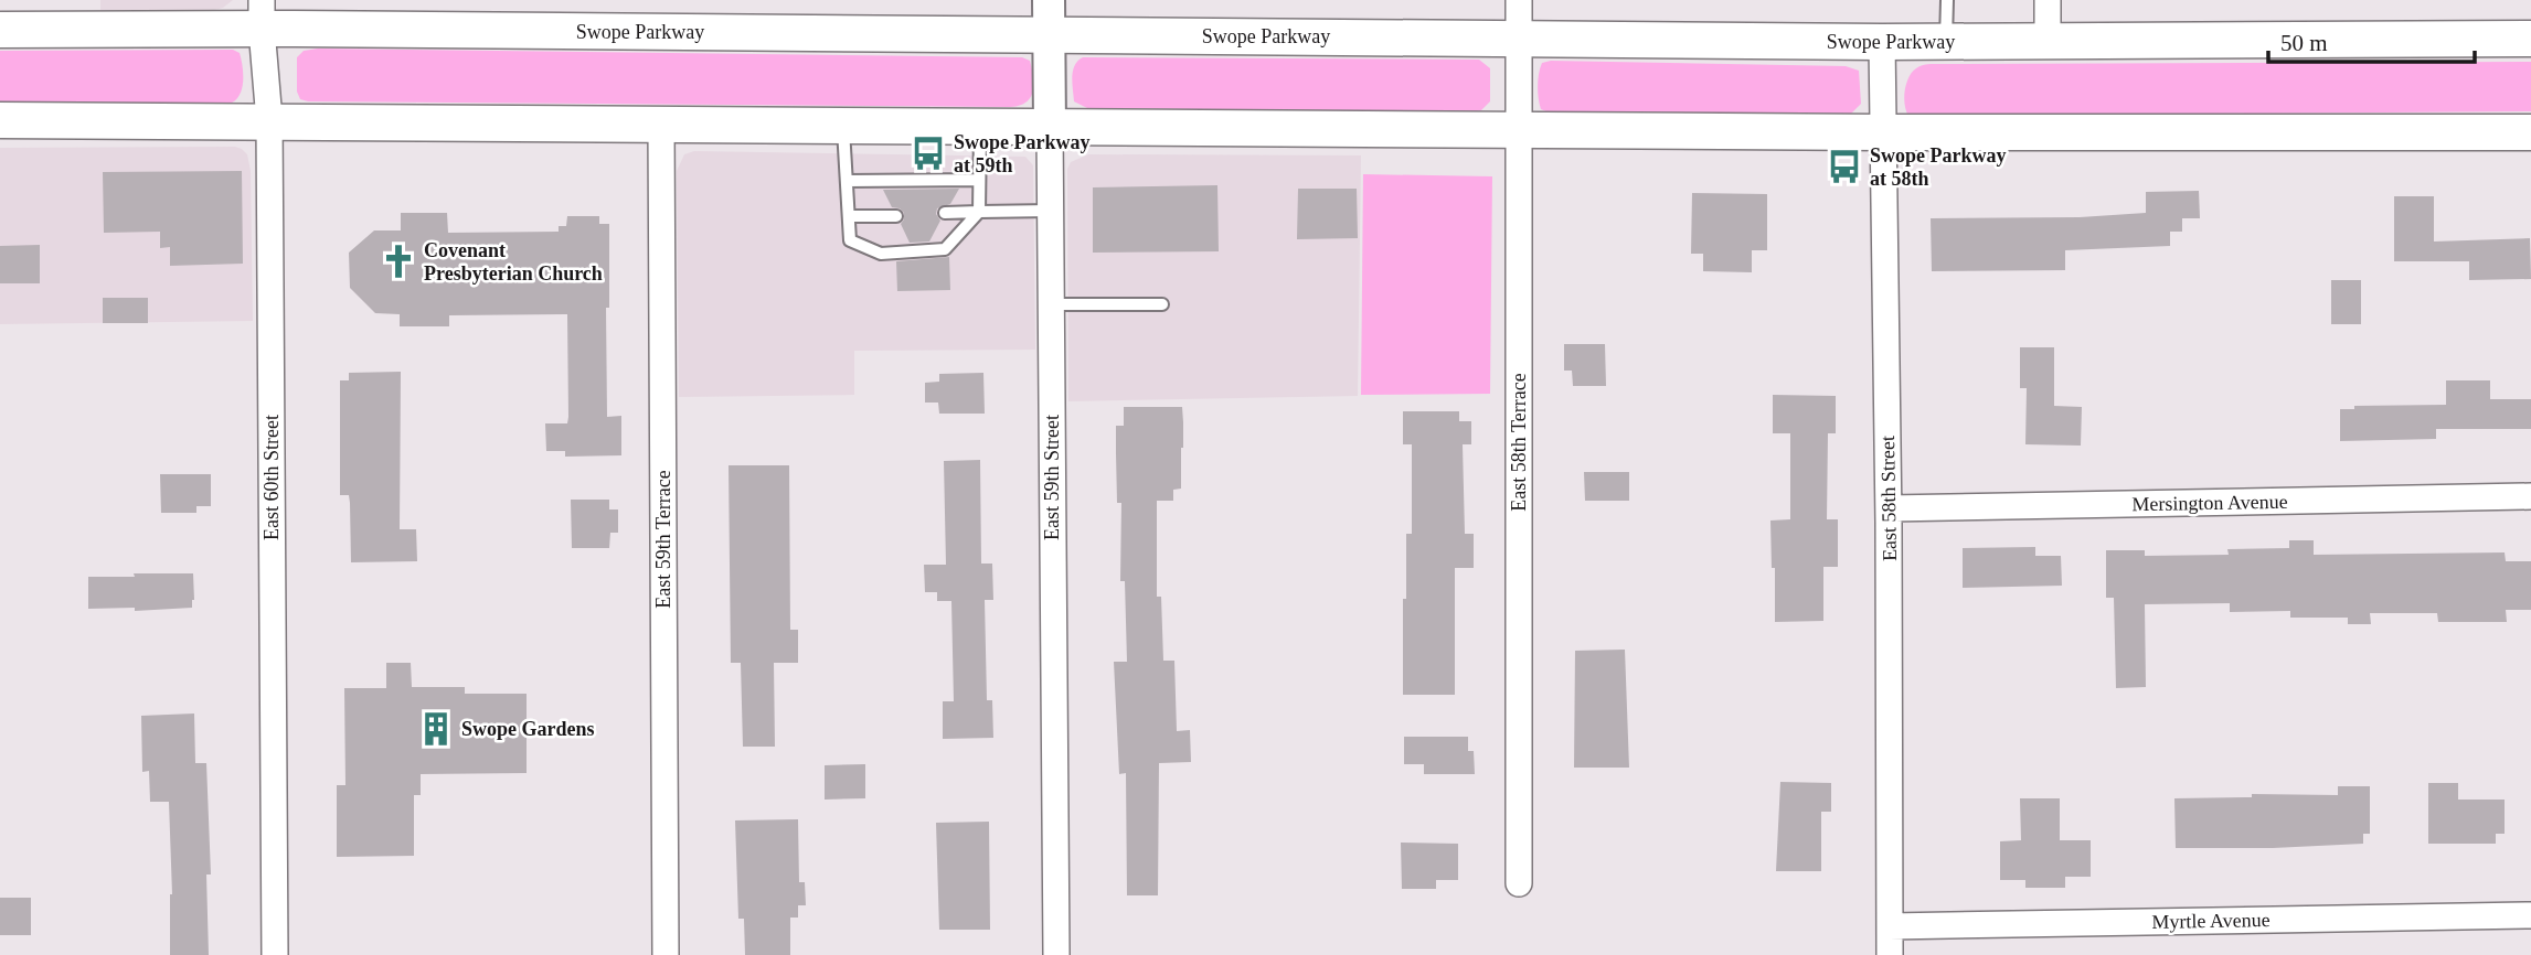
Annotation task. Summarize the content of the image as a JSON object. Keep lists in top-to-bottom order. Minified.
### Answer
{"streets":{"main road":["Swope Parkway"],"street":["East 58th Terrace","East 60th Street","East 59th Street","East 58th Street","Mersington Avenue","East 59th Terrace","Myrtle Avenue"]},"crossings":[["Swope Parkway","East 58th Terrace"],["Swope Parkway","East 60th Street"],["Swope Parkway","East 59th Street"],["Swope Parkway","East 58th Street"],["East 58th Street","Mersington Avenue"],["East 58th Street","Myrtle Avenue"]],"places":{"bus stop":["Swope Parkway at 59th","Swope Parkway at 58th"],"church":["Covenant Presbyterian Church"],"building":["Swope Gardens"]},"scale_bar":"50 m"}
